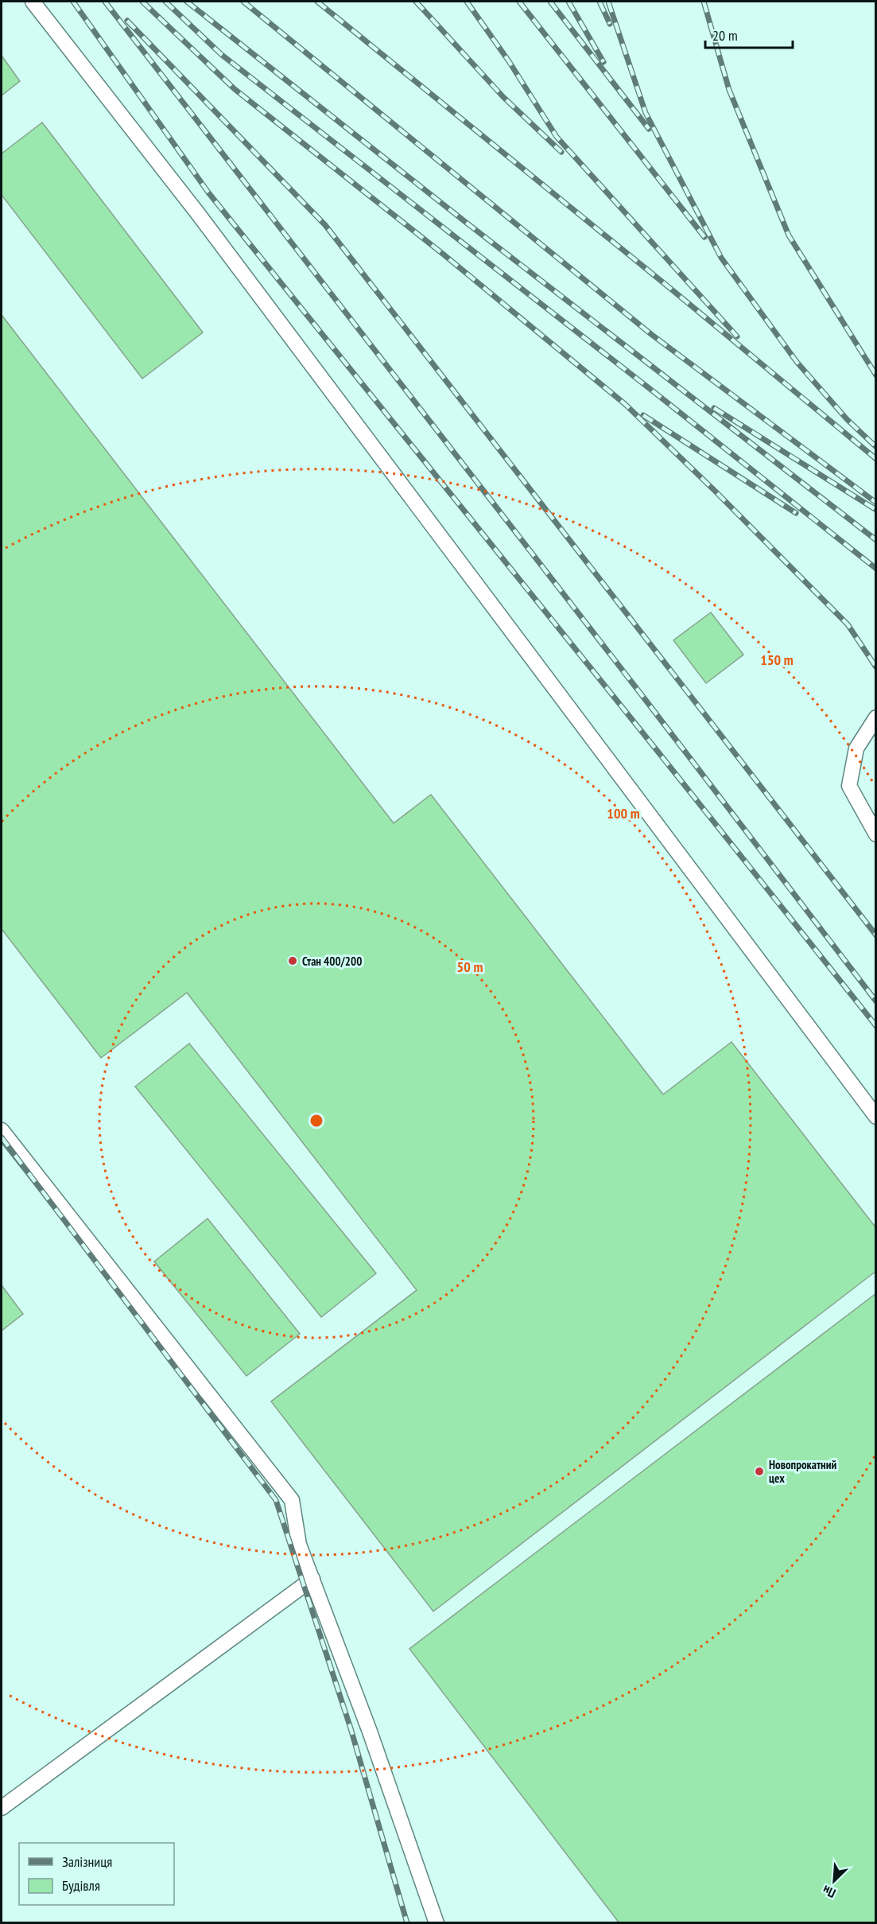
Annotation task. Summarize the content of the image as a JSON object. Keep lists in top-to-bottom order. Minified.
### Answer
{"places":["Стан 400/200","Новопрокатний цех"],"legend":["Залізниця","Будівля"],"scale_bar":"20 m","north":"bottom left","rings":["150 m","100 m","50 m"]}
